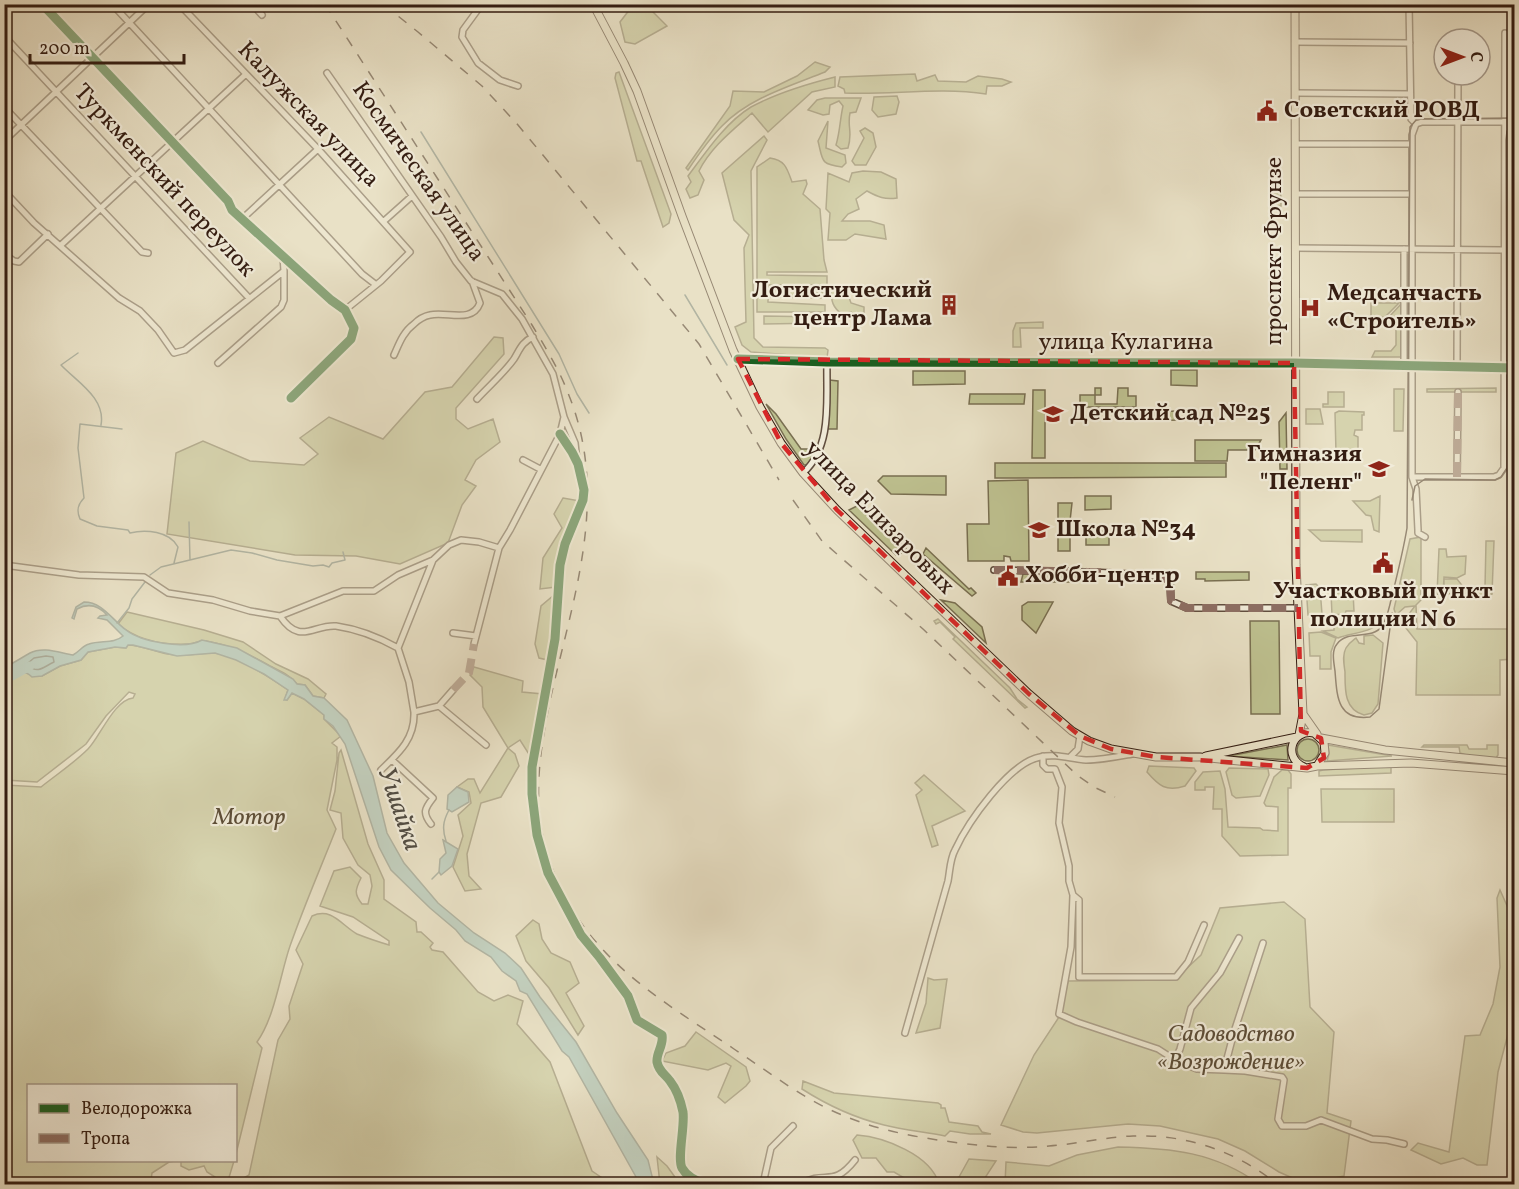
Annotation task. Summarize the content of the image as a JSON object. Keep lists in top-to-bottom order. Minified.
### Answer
{"streets":{"main road":["проспект Фрунзе","улица Елизаровых"],"street":["Калужская улица","Космическая улица","Туркменский переулок","улица Кулагина"]},"crossings":[["проспект Фрунзе","улица Кулагина"],["проспект Фрунзе","улица Елизаровых"],["улица Кулагина","улица Елизаровых"]],"water":["Ушайка"],"parks":["Мотор","Садоводство «Возрождение»"],"places":{"public building":["Советский РОВД","Участковый пункт полиции N 6","Хобби-центр"],"building":["Логистический центр Лама"],"hospital":["Медсанчасть «Строитель»"],"school or university":["Детский сад №25","Гимназия \"Пеленг\"","Школа №34"]},"legend":["Велодорожка","Тропа"],"scale_bar":"200 m","north":"right"}
